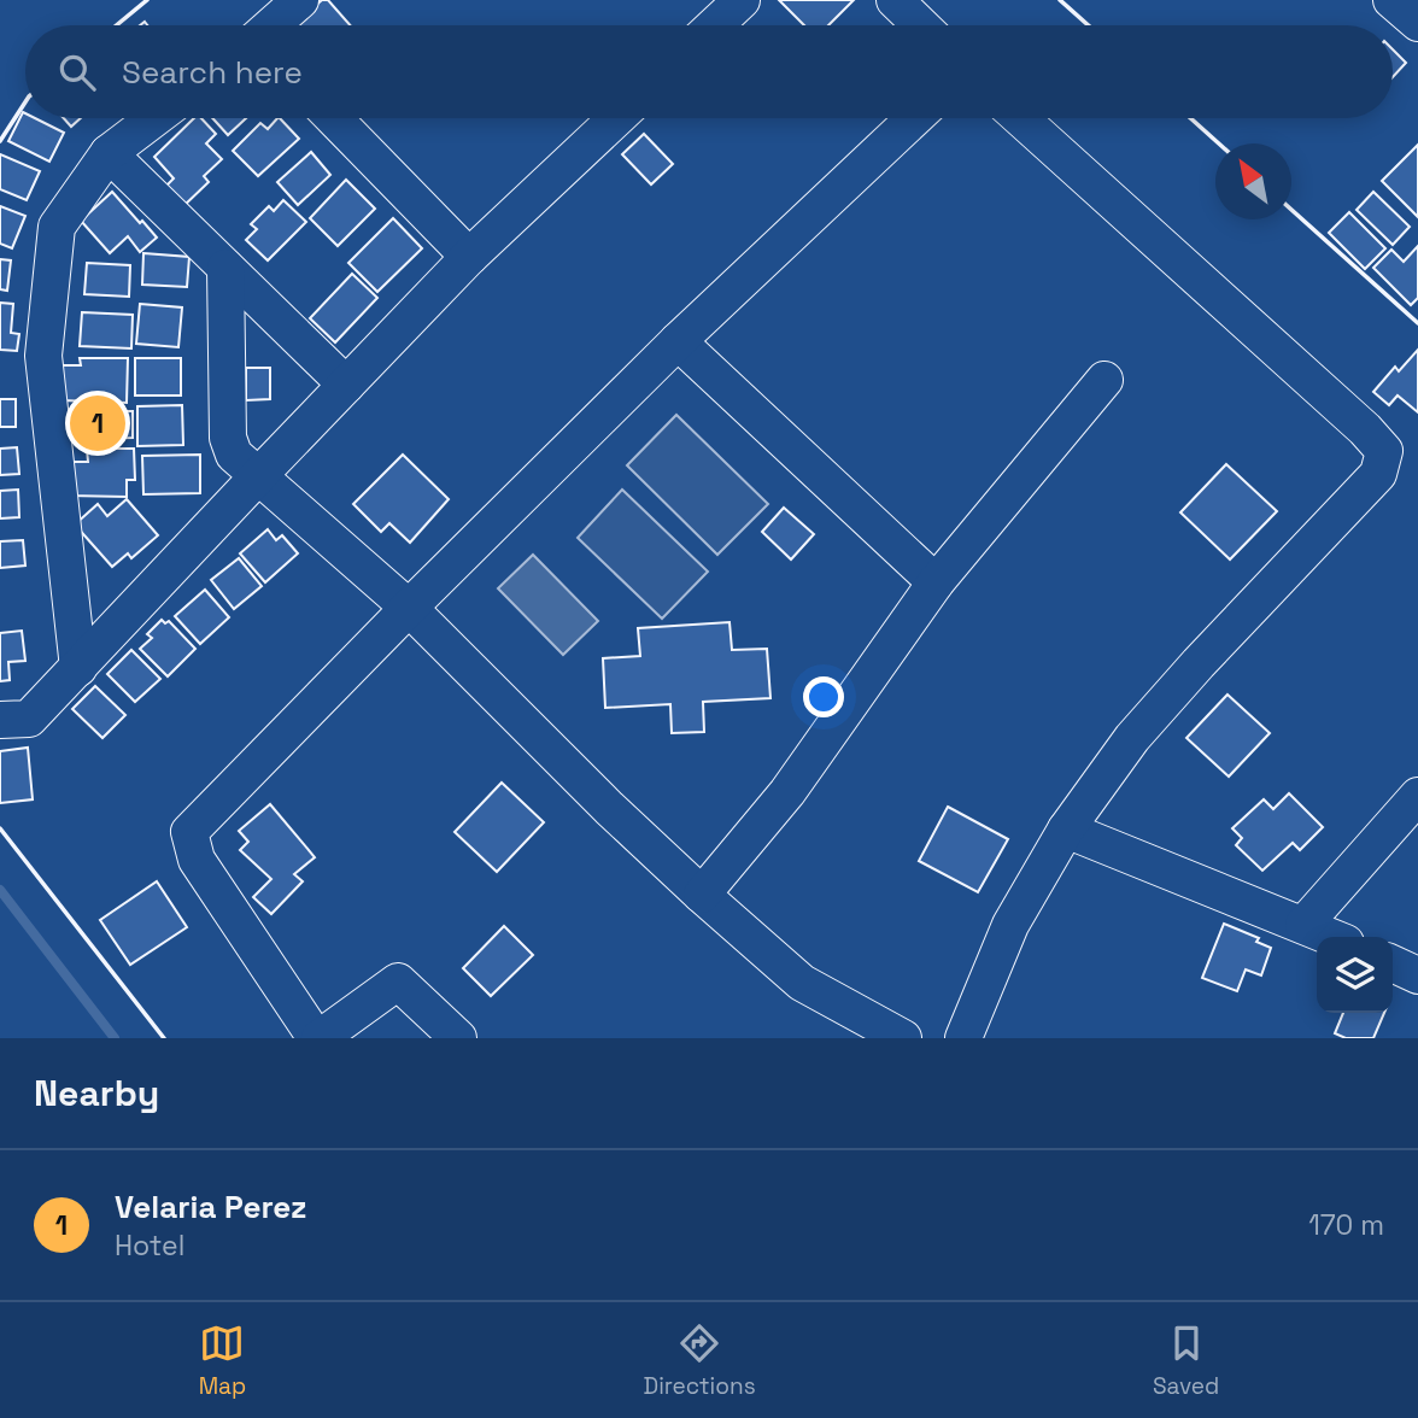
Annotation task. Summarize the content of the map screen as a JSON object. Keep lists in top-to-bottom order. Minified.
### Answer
{"north":"top left","page":{"search":"Search here","pins":"1","heading":"Nearby","list":[{"mark":"1","name":"Velaria Perez","note":"Hotel","value":"170 m"}],"nav":["Map","Directions","Saved"]}}
